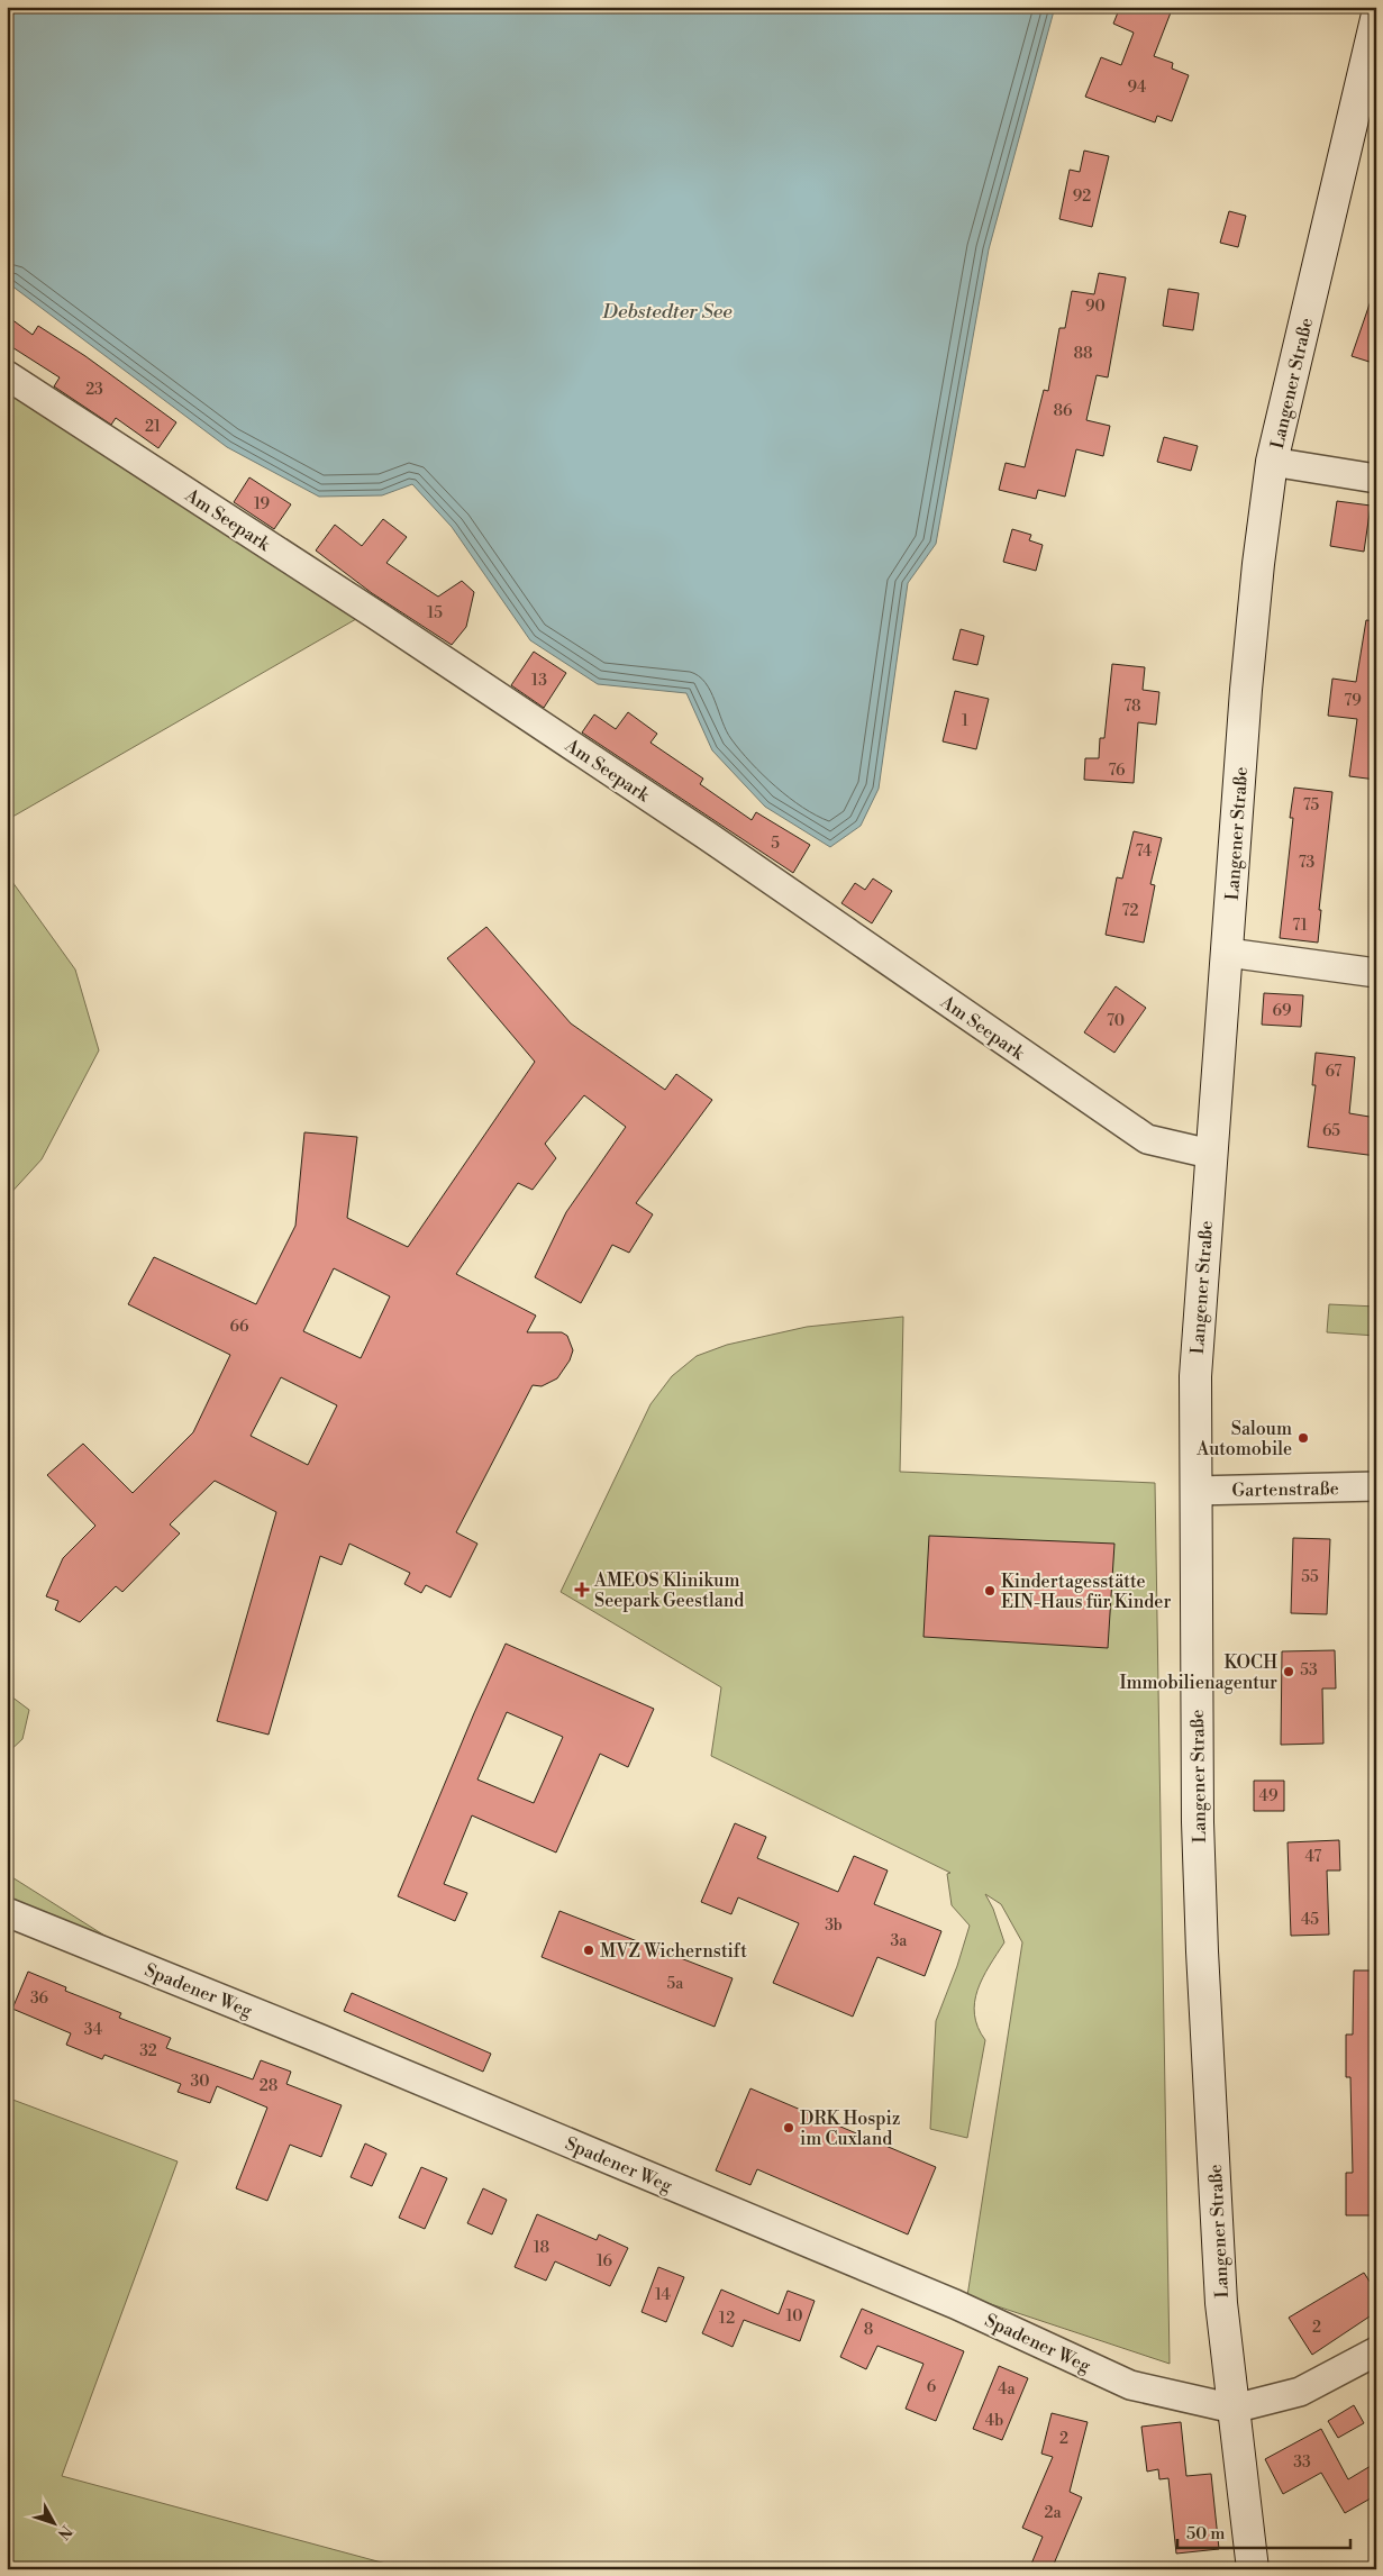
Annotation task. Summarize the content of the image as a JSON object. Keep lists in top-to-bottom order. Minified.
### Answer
{"streets":{"main road":["Langener Straße"],"street":["Am Seepark","Gartenstraße","Spadener Weg"]},"crossings":[["Langener Straße","Am Seepark"],["Langener Straße","Gartenstraße"],["Langener Straße","Spadener Weg"]],"water":["Debstedter See"],"places":{"other":["Saloum Automobile","Kindertagesstätte EIN-Haus für Kinder","KOCH Immobilienagentur","MVZ Wichernstift","DRK Hospiz im Cuxland"],"health":["AMEOS Klinikum Seepark Geestland"]},"house_numbers":["94","92","90","88","23","86","21","19","15","13","79","78","1","76","75","5","74","73","72","71","69","70","67","65","66","55","53","49","47","45","3b","3a","5a","36","34","32","30","28","18","16","14","10","12","2","8","6","4a","4b","2","33","2a"],"scale_bar":"50 m","north":"bottom right"}
